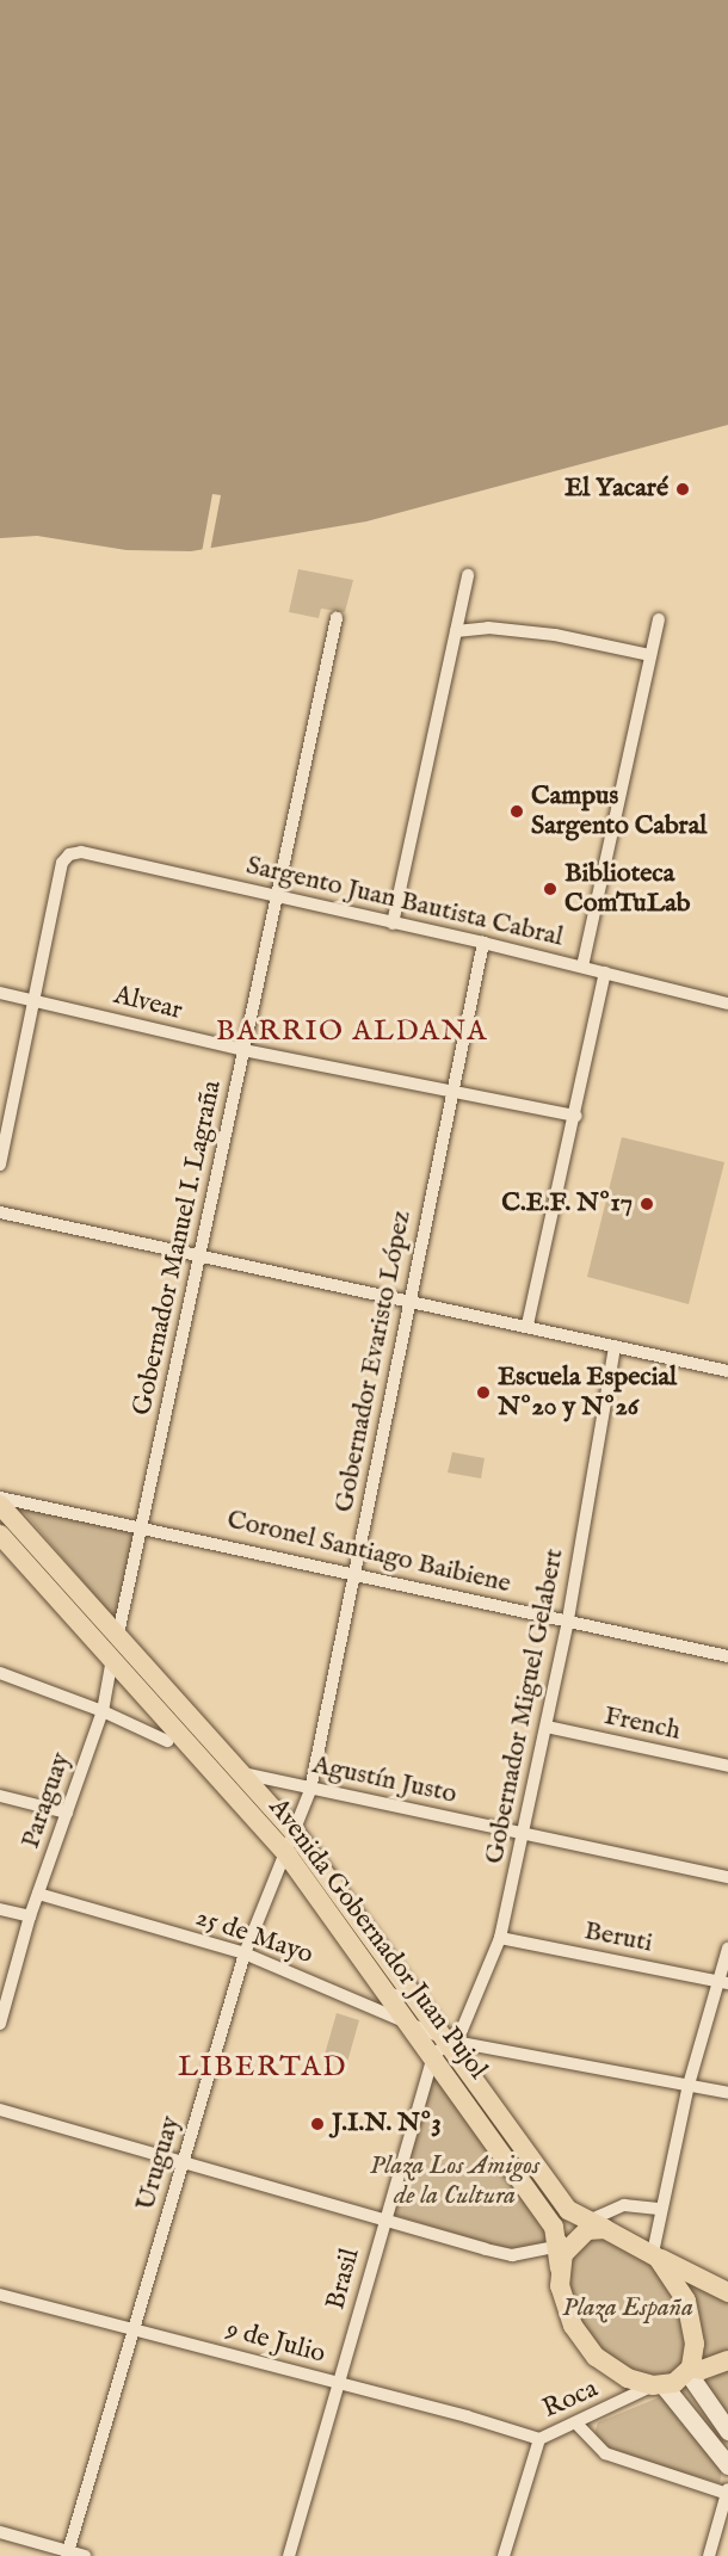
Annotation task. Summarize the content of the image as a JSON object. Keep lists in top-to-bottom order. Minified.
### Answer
{"streets":{"main road":["Avenida Gobernador Juan Pujol"],"street":["Sargento Juan Bautista Cabral","Alvear","Gobernador Manuel I. Lagraña","Gobernador Evaristo López","Coronel Santiago Baibiene","Gobernador Miguel Gelabert","French","Agustín Justo","Paraguay","25 de Mayo","Beruti","Uruguay","Brasil","9 de Julio","Roca"]},"crossings":[["Sargento Juan Bautista Cabral","Alvear"],["Sargento Juan Bautista Cabral","Gobernador Manuel I. Lagraña"],["Sargento Juan Bautista Cabral","Gobernador Evaristo López"],["Alvear","Gobernador Manuel I. Lagraña"],["Alvear","Gobernador Evaristo López"],["Gobernador Manuel I. Lagraña","Coronel Santiago Baibiene"],["Gobernador Manuel I. Lagraña","Paraguay"],["Gobernador Manuel I. Lagraña","Avenida Gobernador Juan Pujol"],["Gobernador Evaristo López","Coronel Santiago Baibiene"],["Gobernador Evaristo López","Agustín Justo"],["Gobernador Evaristo López","Uruguay"],["Coronel Santiago Baibiene","Gobernador Miguel Gelabert"],["Gobernador Miguel Gelabert","French"],["Gobernador Miguel Gelabert","Agustín Justo"],["Gobernador Miguel Gelabert","25 de Mayo"],["Gobernador Miguel Gelabert","Beruti"],["Gobernador Miguel Gelabert","Avenida Gobernador Juan Pujol"],["Gobernador Miguel Gelabert","Brasil"],["Agustín Justo","Avenida Gobernador Juan Pujol"],["Agustín Justo","Uruguay"],["Paraguay","25 de Mayo"],["Paraguay","Avenida Gobernador Juan Pujol"],["25 de Mayo","Avenida Gobernador Juan Pujol"],["25 de Mayo","Uruguay"],["Avenida Gobernador Juan Pujol","Uruguay"],["Avenida Gobernador Juan Pujol","Brasil"],["Avenida Gobernador Juan Pujol","Roca"],["Uruguay","9 de Julio"],["Brasil","9 de Julio"],["9 de Julio","Roca"]],"districts":["BARRIO ALDANA","LIBERTAD"],"parks":["Plaza Los Amigos de la Cultura","Plaza España"],"places":["El Yacaré","Campus Sargento Cabral","Biblioteca ComTuLab","C.E.F. Nº17","Escuela Especial Nº20 y Nº26","J.I.N. Nº3"]}
